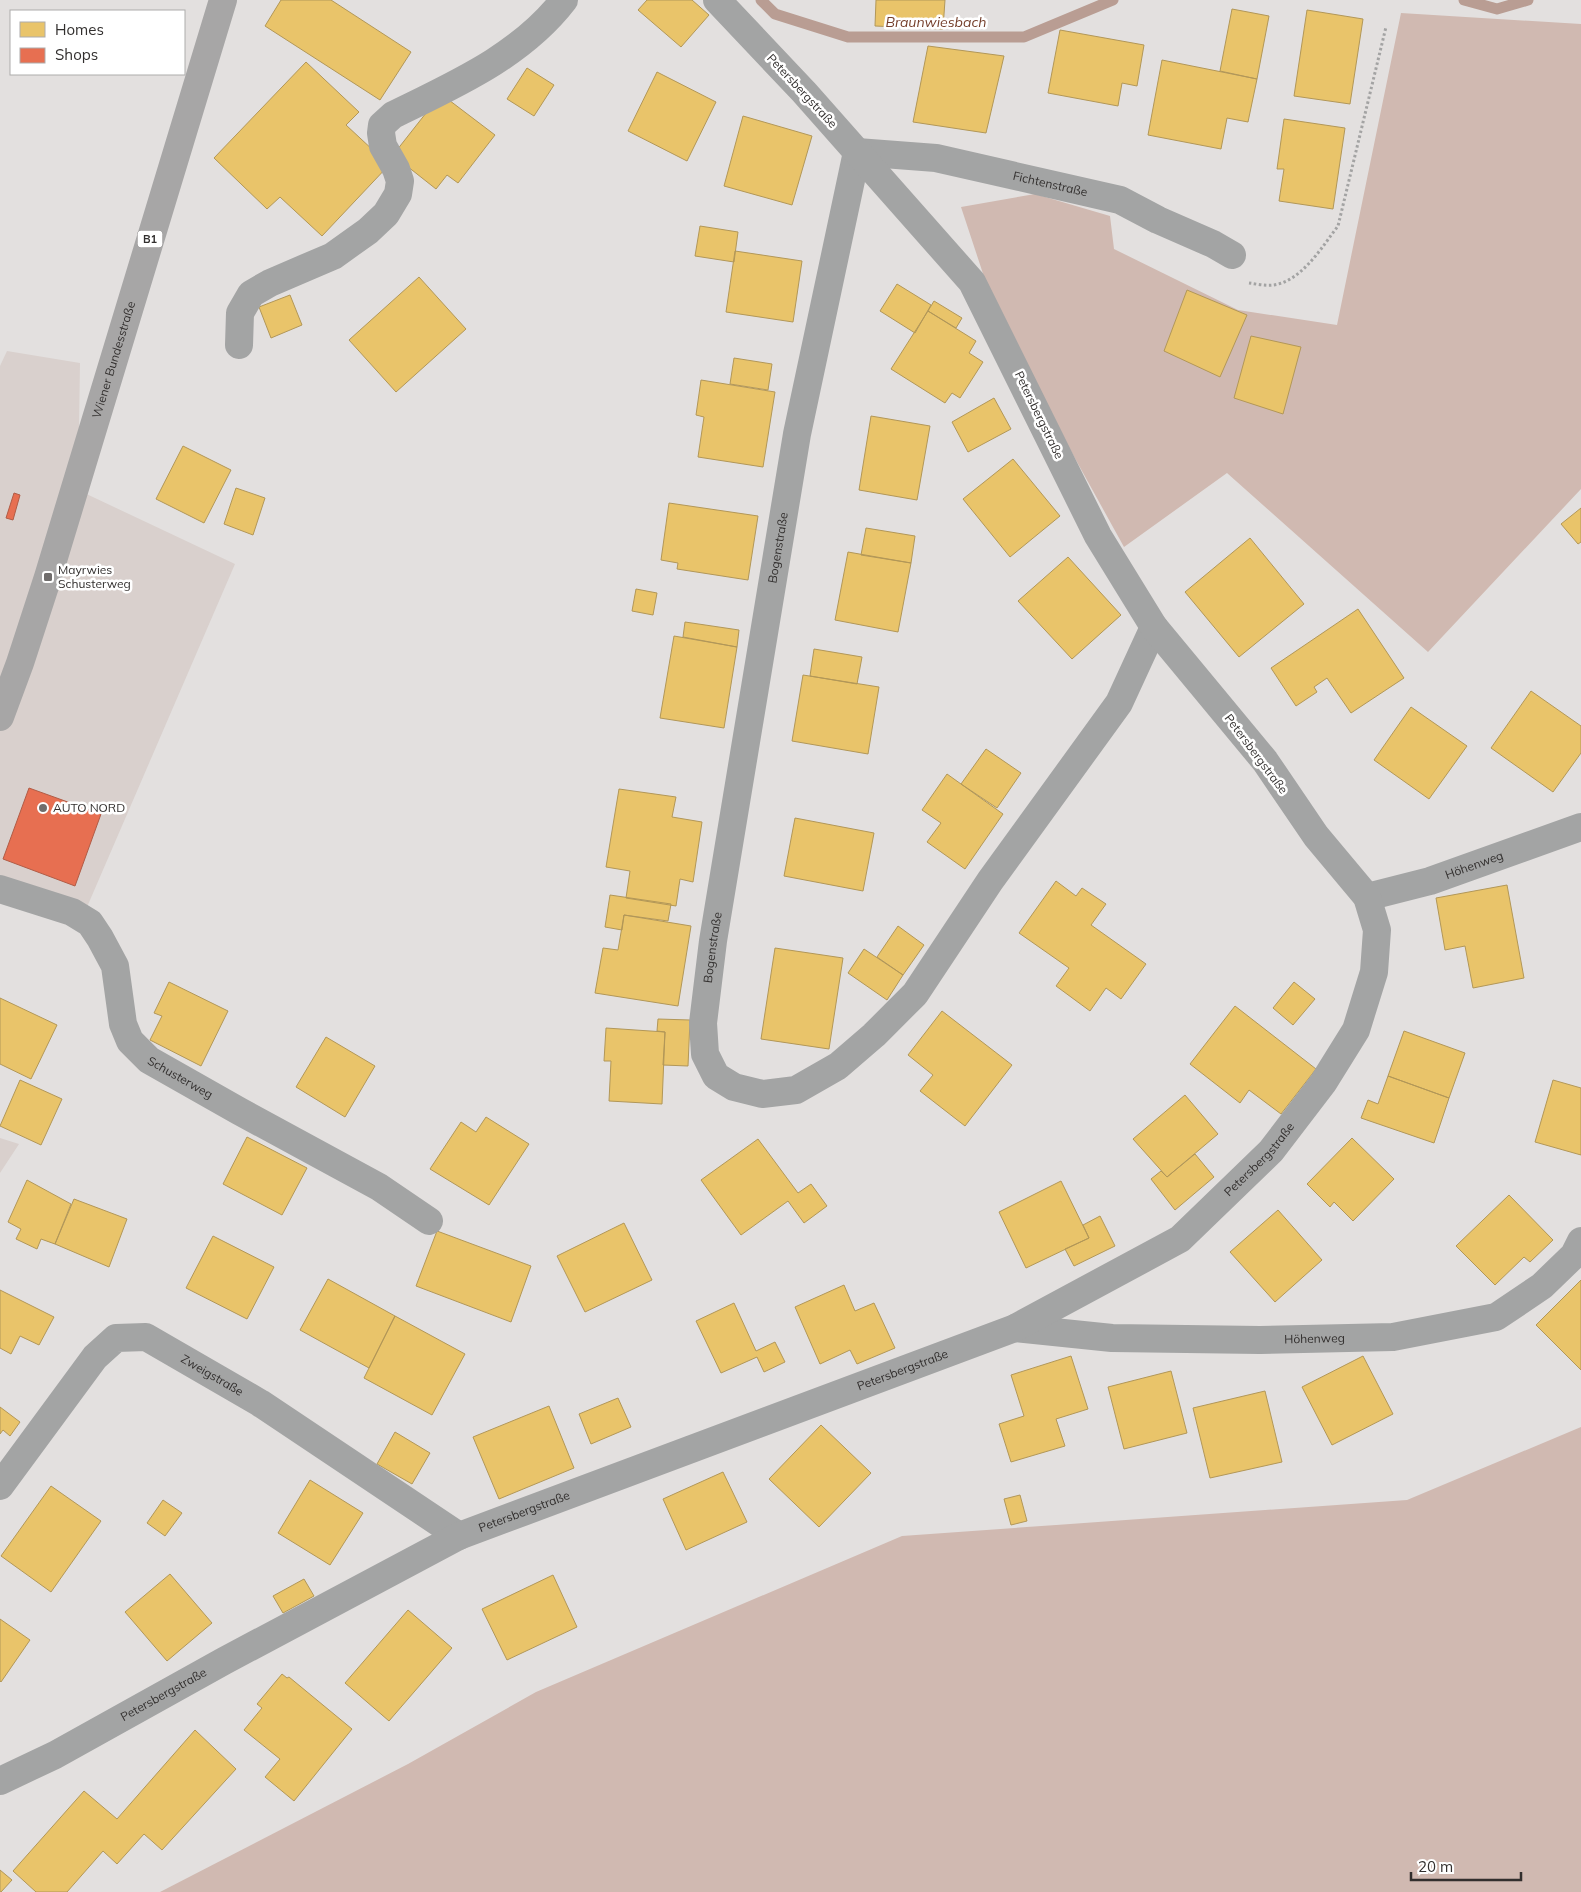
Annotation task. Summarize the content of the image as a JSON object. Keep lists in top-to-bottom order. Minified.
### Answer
{"streets":{"main road":["B1","Wiener Bundesstraße"],"street":["Petersbergstraße","Fichtenstraße","Bogenstraße","Höhenweg","Schusterweg","Zweigstraße"]},"crossings":[["Petersbergstraße","Fichtenstraße"],["Petersbergstraße","Bogenstraße"],["Petersbergstraße","Höhenweg"],["Petersbergstraße","Zweigstraße"],["Fichtenstraße","Bogenstraße"]],"water":["Braunwiesbach"],"places":{"transit":["Mayrwies Schusterweg"],"other":["AUTO NORD"]},"legend":["Homes","Shops"],"scale_bar":"20 m"}
